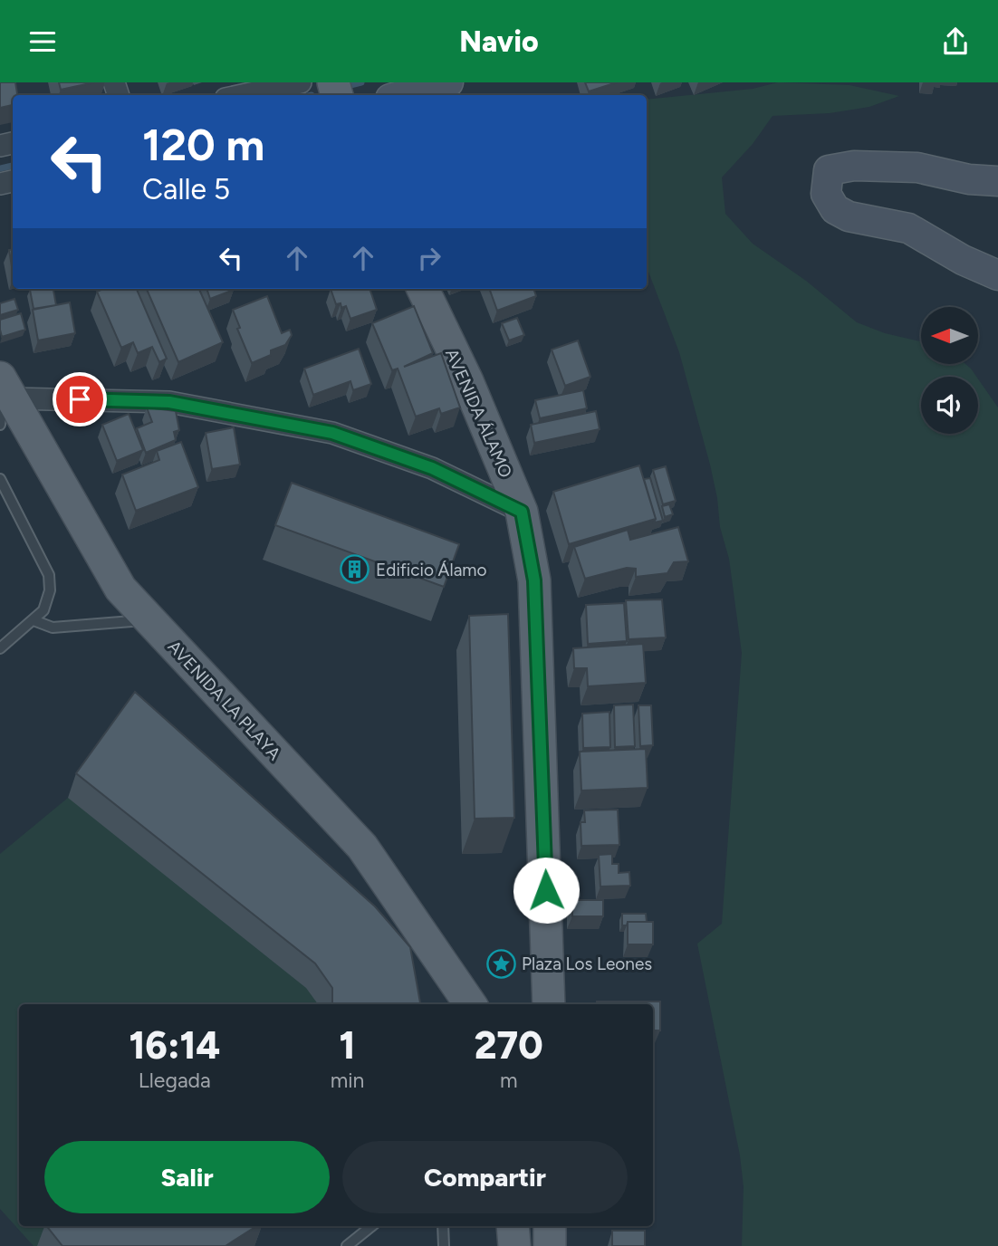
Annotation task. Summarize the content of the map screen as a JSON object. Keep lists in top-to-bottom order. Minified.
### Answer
{"streets":{"main road":["AVENIDA ÁLAMO","AVENIDA LA PLAYA"]},"places":{"building":["Edificio Álamo"],"place":["Plaza Los Leones"]},"north":"left","page":{"header":"Navio","turn":["120 m","Calle 5"],"eta":["16:14","Llegada","1","min","270","m"],"buttons":["Salir","Compartir"]}}
